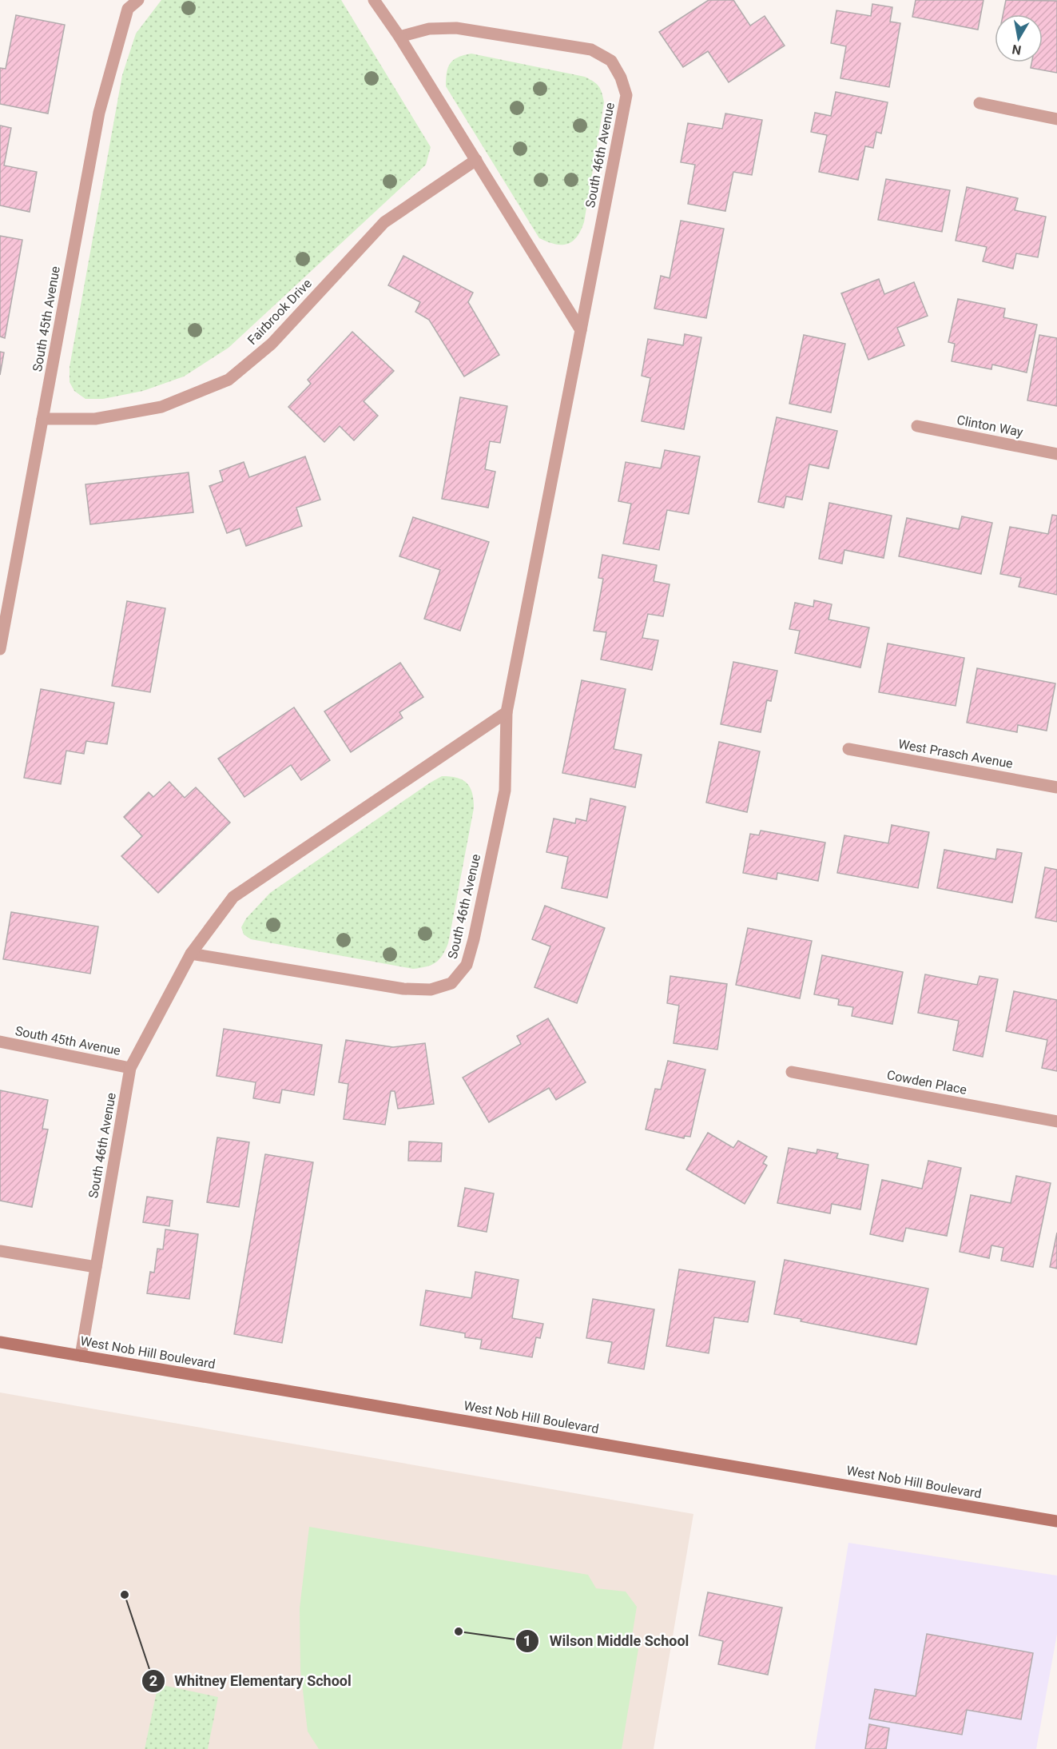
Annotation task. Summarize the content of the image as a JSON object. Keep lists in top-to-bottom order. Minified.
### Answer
{"streets":{"main road":["West Nob Hill Boulevard"],"street":["South 46th Avenue","Fairbrook Drive","South 45th Avenue","Clinton Way","West Prasch Avenue","Cowden Place"]},"crossings":[["South 46th Avenue","South 45th Avenue"],["South 46th Avenue","West Nob Hill Boulevard"],["Fairbrook Drive","South 45th Avenue"]],"places":["Whitney Elementary School","Wilson Middle School"],"north":"bottom"}
